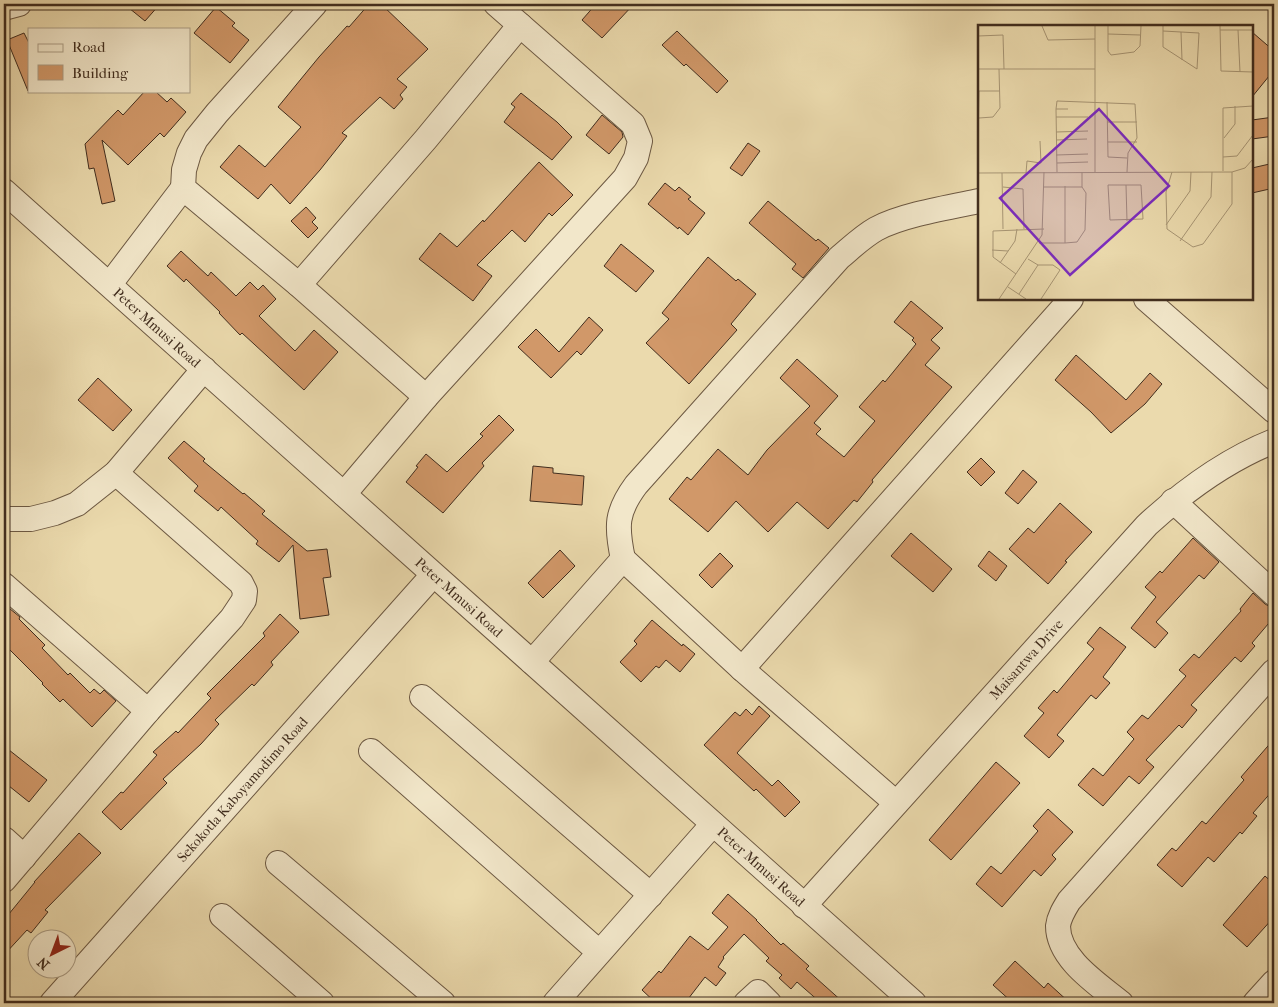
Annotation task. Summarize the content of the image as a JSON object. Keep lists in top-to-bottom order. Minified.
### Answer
{"streets":{"street":["Peter Mmusi Road","Maisantwa Drive","Sekokotla Kaboyamodimo Road"]},"crossings":[["Peter Mmusi Road","Maisantwa Drive"],["Peter Mmusi Road","Sekokotla Kaboyamodimo Road"]],"legend":["Road","Building"],"north":"bottom left"}
